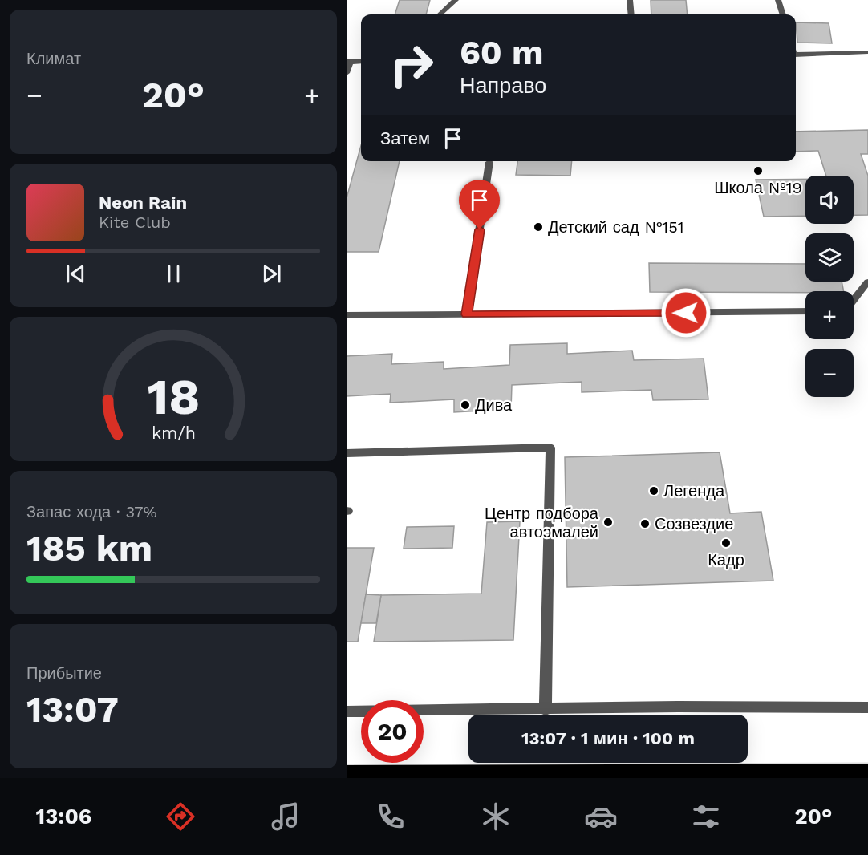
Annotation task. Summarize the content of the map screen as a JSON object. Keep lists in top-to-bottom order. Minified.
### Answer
{"places":["Школа №19","Детский сад №151","Дива","Легенда","Центр подбора автоэмалей","Созвездие","Кадр"],"page":{"tile":["Климат",["Запас хода · 37%","185 km"],["Прибытие","13:07"]],"turn":["60 m","Направо"],"heat":["−","20°","+"],"then":"Затем","map_buttons":["+","−"],"song":["Neon Rain","Kite Club"],"limit":"20","trip":"13:07 · 1 мин · 100 m","tabs":["13:06","20°"],"gauge":["18","km/h"]}}
